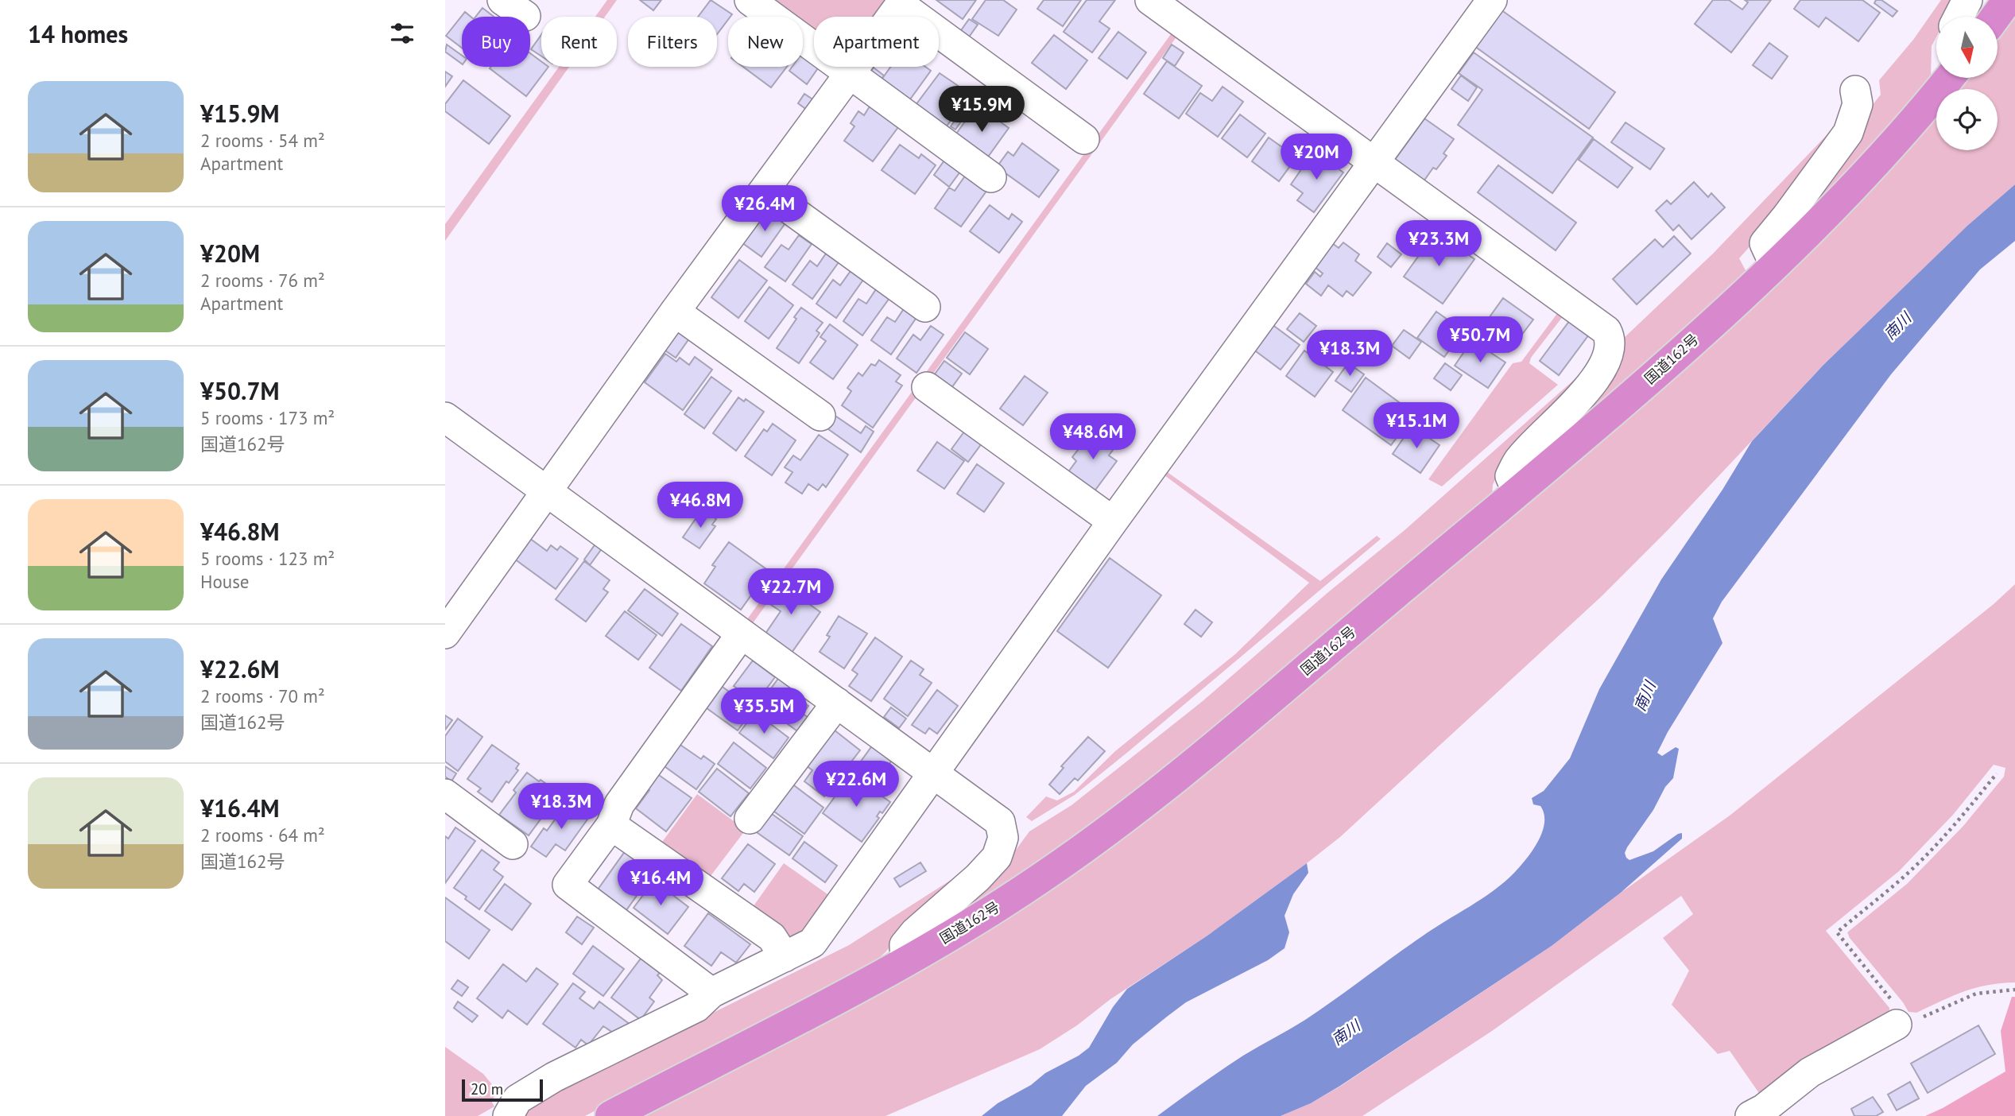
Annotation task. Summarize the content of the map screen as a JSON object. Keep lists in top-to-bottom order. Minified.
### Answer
{"streets":{"highway":["国道162号"]},"water":["南川"],"scale_bar":"20 m","north":"bottom","page":{"heading":"14 homes","chip":["Buy","Rent","Filters","New","Apartment"],"list":[{"name":"¥15.9M","note":"2 rooms · 54 m² · Apartment"},{"name":"¥20M","note":"2 rooms · 76 m² · Apartment"},{"name":"¥50.7M","note":"5 rooms · 173 m² · 国道162号"},{"name":"¥46.8M","note":"5 rooms · 123 m² · House"},{"name":"¥22.6M","note":"2 rooms · 70 m² · 国道162号"},{"name":"¥16.4M","note":"2 rooms · 64 m² · 国道162号"}],"price":["¥15.9M","¥20M","¥26.4M","¥23.3M","¥50.7M","¥18.3M","¥15.1M","¥48.6M","¥46.8M","¥22.7M","¥35.5M","¥22.6M","¥18.3M","¥16.4M"],"scale":"20 m"}}
